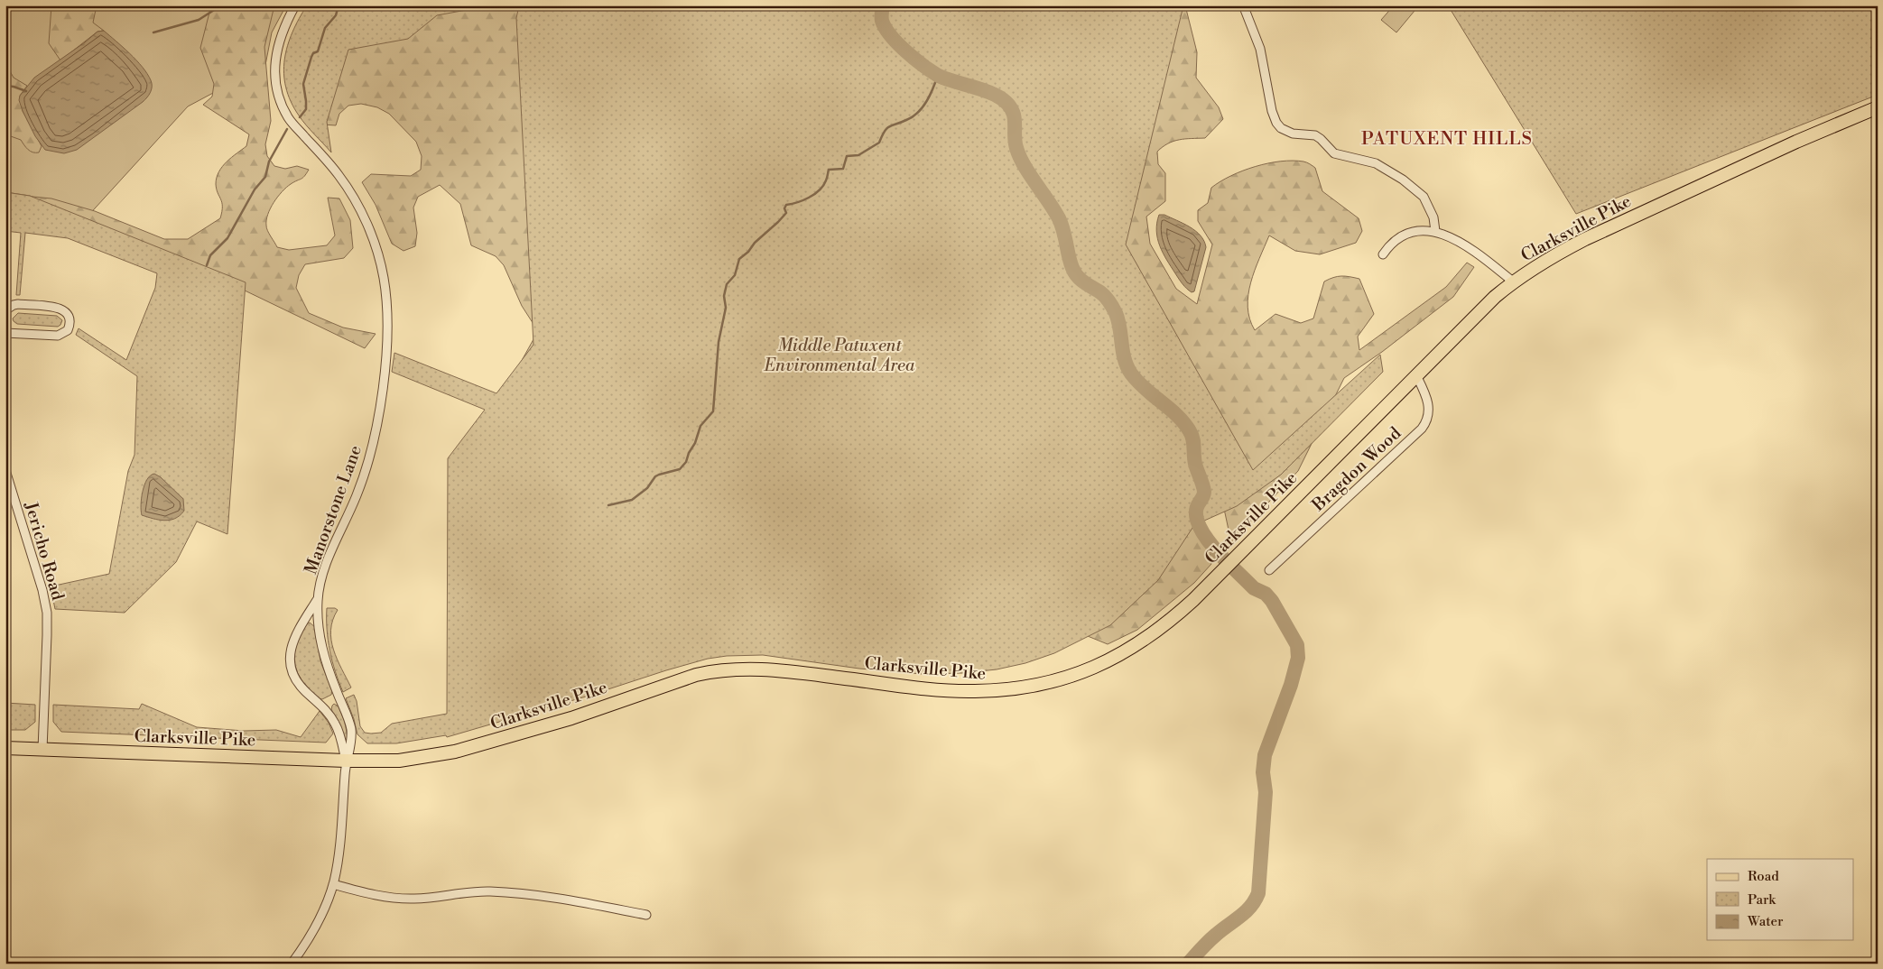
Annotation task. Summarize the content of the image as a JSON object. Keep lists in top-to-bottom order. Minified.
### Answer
{"streets":{"main road":["Clarksville Pike"],"street":["Bragdon Wood","Manorstone Lane","Jericho Road"]},"crossings":[["Clarksville Pike","Bragdon Wood"],["Clarksville Pike","Manorstone Lane"],["Clarksville Pike","Jericho Road"]],"districts":["PATUXENT HILLS"],"parks":["Middle Patuxent Environmental Area"],"legend":["Road","Park","Water"]}
